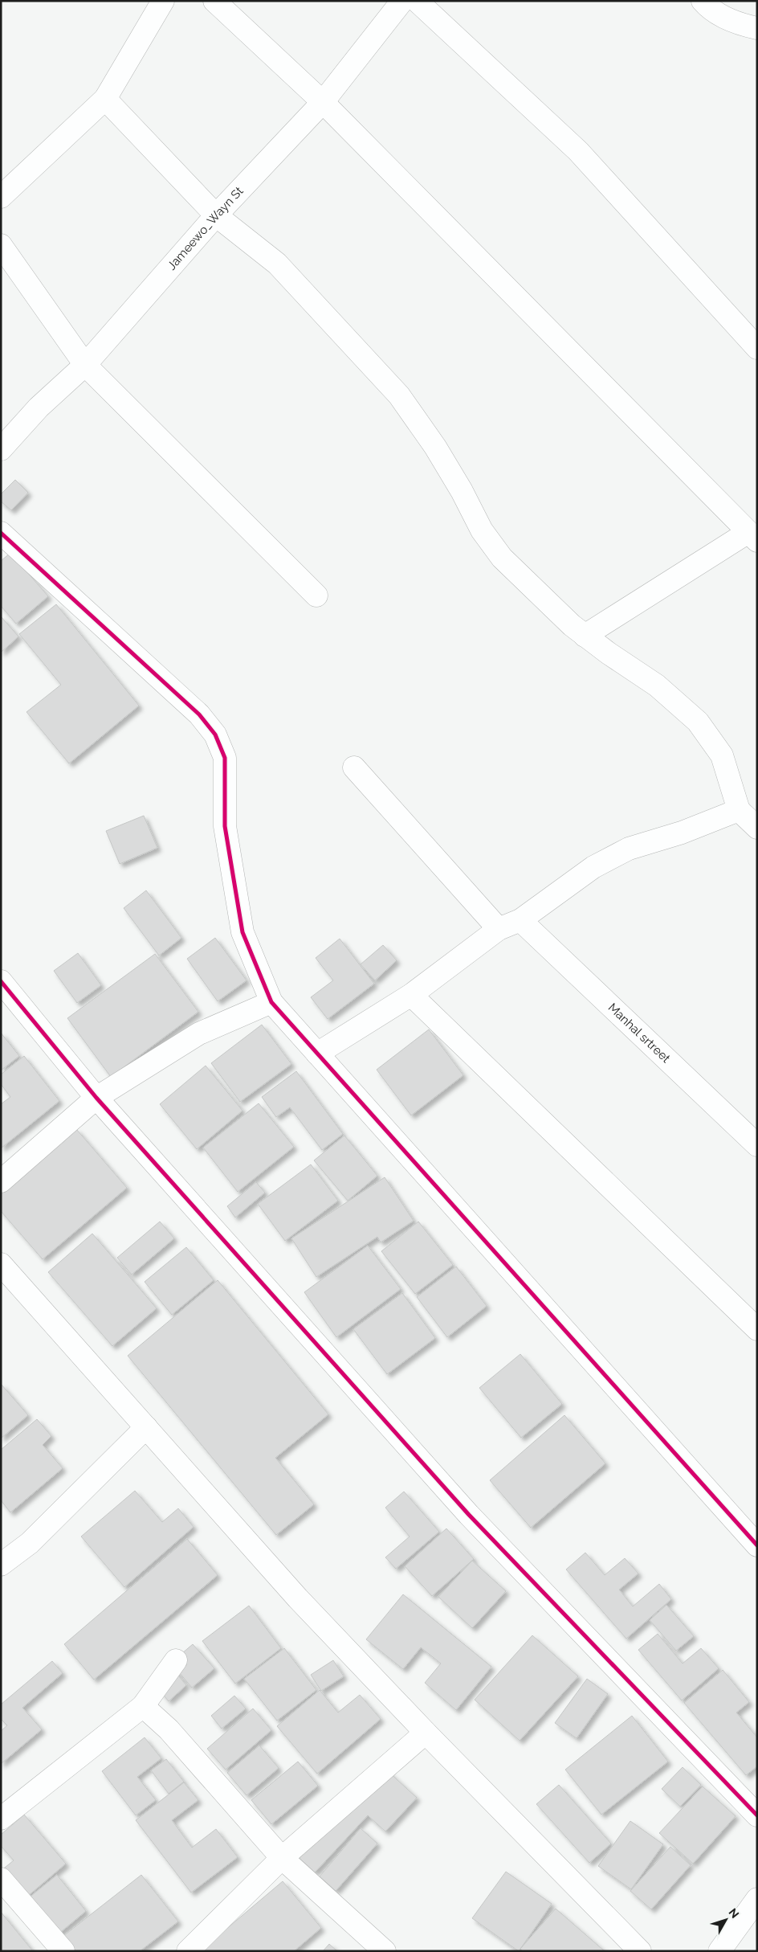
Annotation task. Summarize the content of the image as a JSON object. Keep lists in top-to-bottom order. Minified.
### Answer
{"streets":{"street":["Jameewo_Wayn St","Manhal srtreet"]},"north":"top right"}
